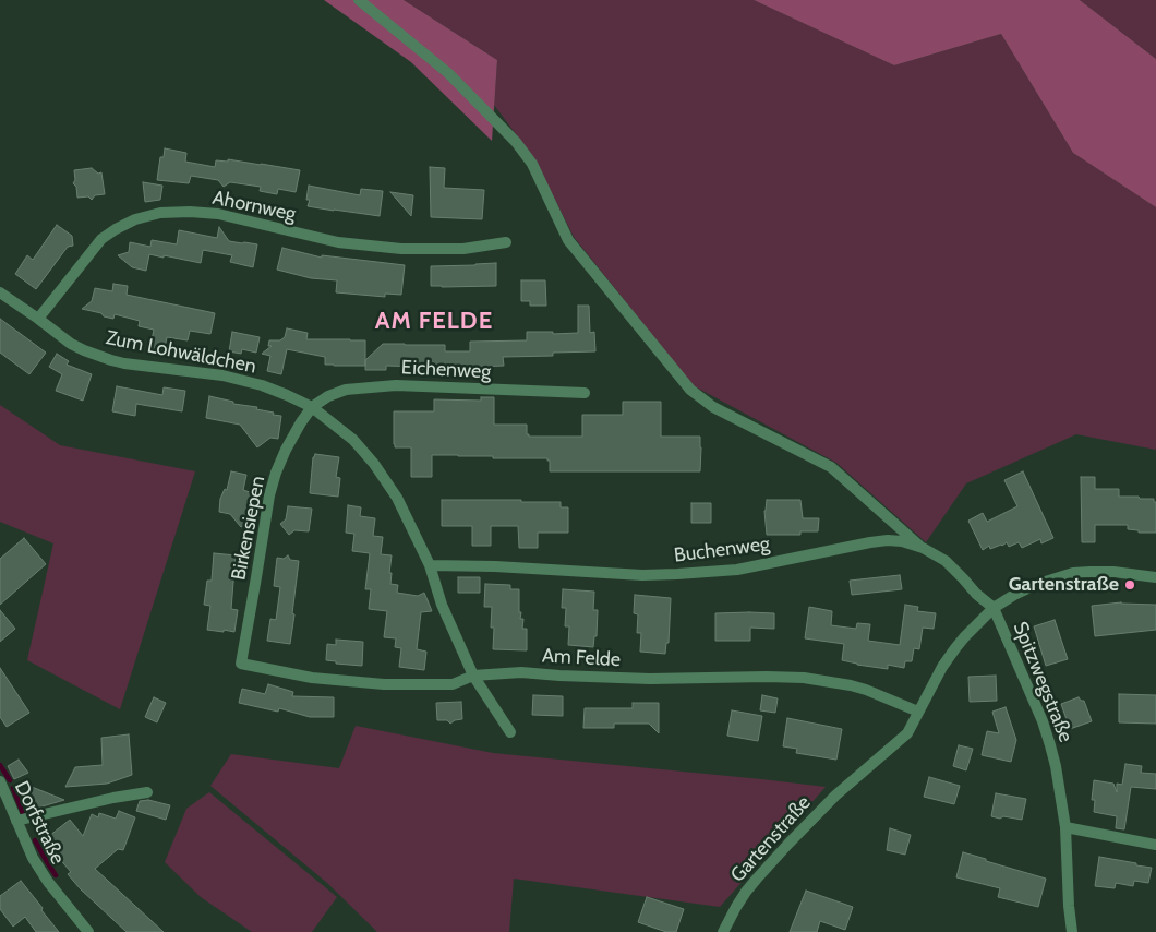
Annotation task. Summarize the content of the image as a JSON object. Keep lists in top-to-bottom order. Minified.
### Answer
{"streets":{"street":["Ahornweg","Zum Lohwäldchen","Eichenweg","Birkensiepen","Buchenweg","Am Felde","Spitzwegstraße","Dorfstraße","Gartenstraße"]},"crossings":[["Ahornweg","Zum Lohwäldchen"],["Zum Lohwäldchen","Eichenweg"],["Zum Lohwäldchen","Birkensiepen"],["Zum Lohwäldchen","Buchenweg"],["Zum Lohwäldchen","Am Felde"],["Eichenweg","Birkensiepen"],["Birkensiepen","Am Felde"],["Buchenweg","Spitzwegstraße"],["Buchenweg","Gartenstraße"],["Am Felde","Gartenstraße"],["Spitzwegstraße","Gartenstraße"]],"districts":["AM FELDE"],"places":["Gartenstraße"]}
